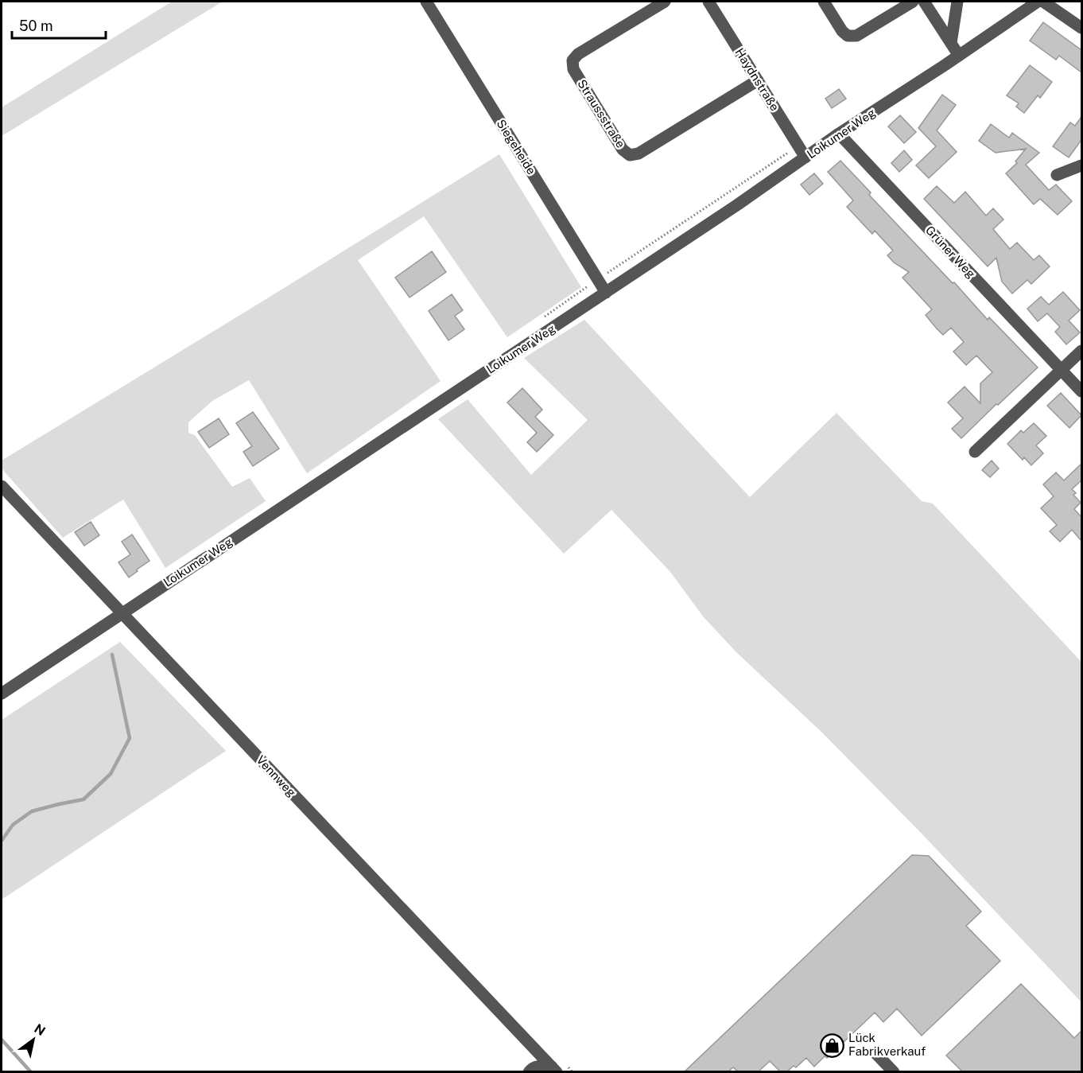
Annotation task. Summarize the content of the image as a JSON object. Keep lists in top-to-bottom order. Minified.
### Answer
{"streets":{"street":["Haydnstraße","Straussstraße","Loikumer Weg","Siegeheide","Grüner Weg","Vennweg"]},"crossings":[["Haydnstraße","Straussstraße"],["Haydnstraße","Loikumer Weg"],["Loikumer Weg","Siegeheide"],["Loikumer Weg","Grüner Weg"],["Loikumer Weg","Vennweg"]],"places":{"shop":["Lück Fabrikverkauf"]},"scale_bar":"50 m","north":"top right"}
